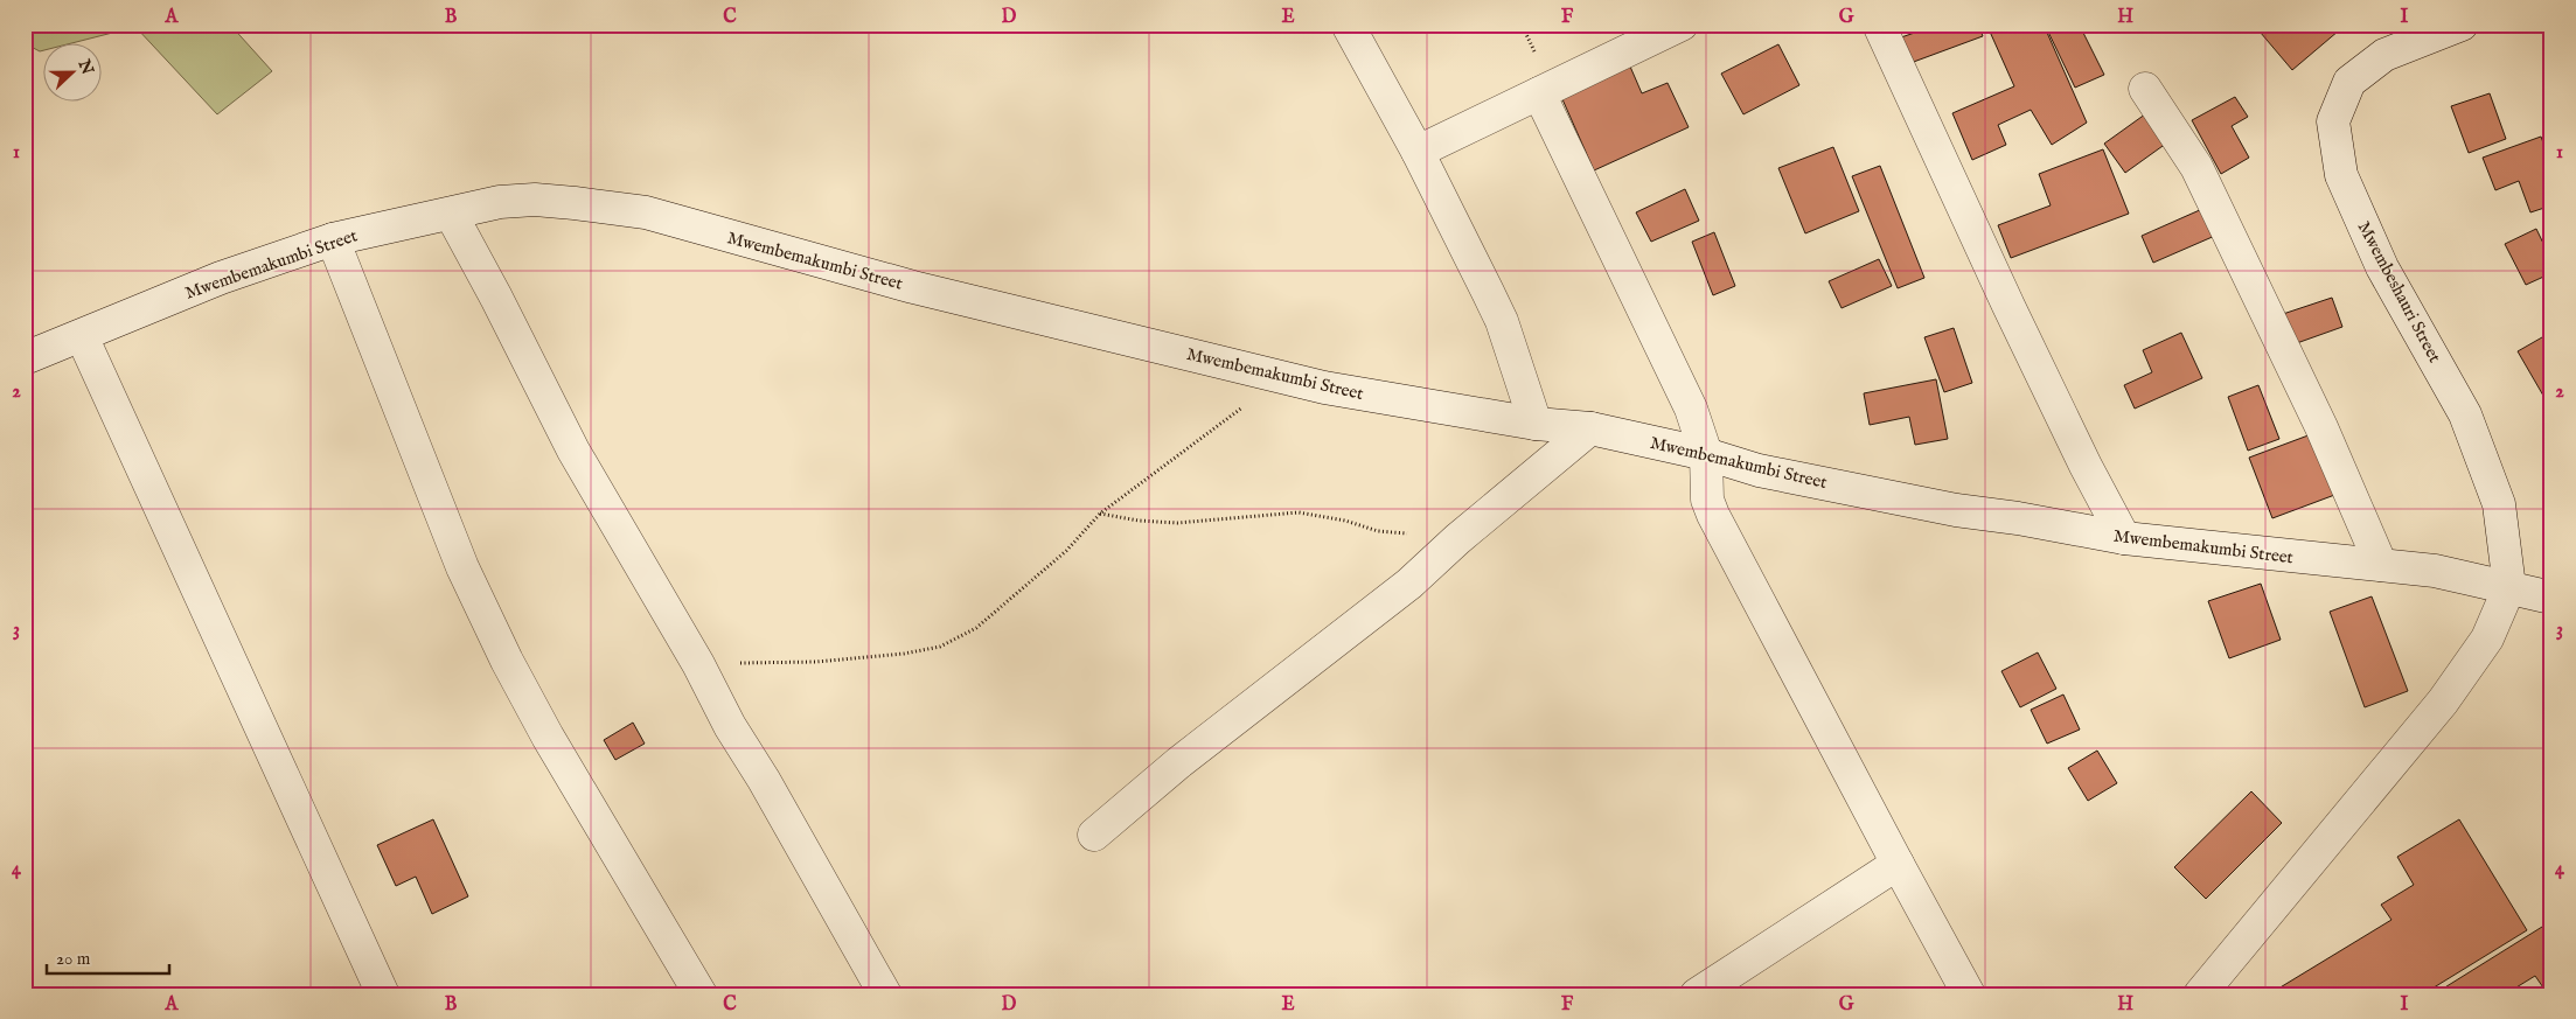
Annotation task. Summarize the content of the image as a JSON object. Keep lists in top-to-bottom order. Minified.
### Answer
{"streets":{"street":["Mwembemakumbi Street","Mwembeshauri Street"]},"crossings":[["Mwembemakumbi Street","Mwembeshauri Street"]],"scale_bar":"20 m","north":"right","grid":{"columns":["A","B","C","D","E","F","G","H","I"],"rows":["1","2","3","4"]}}
